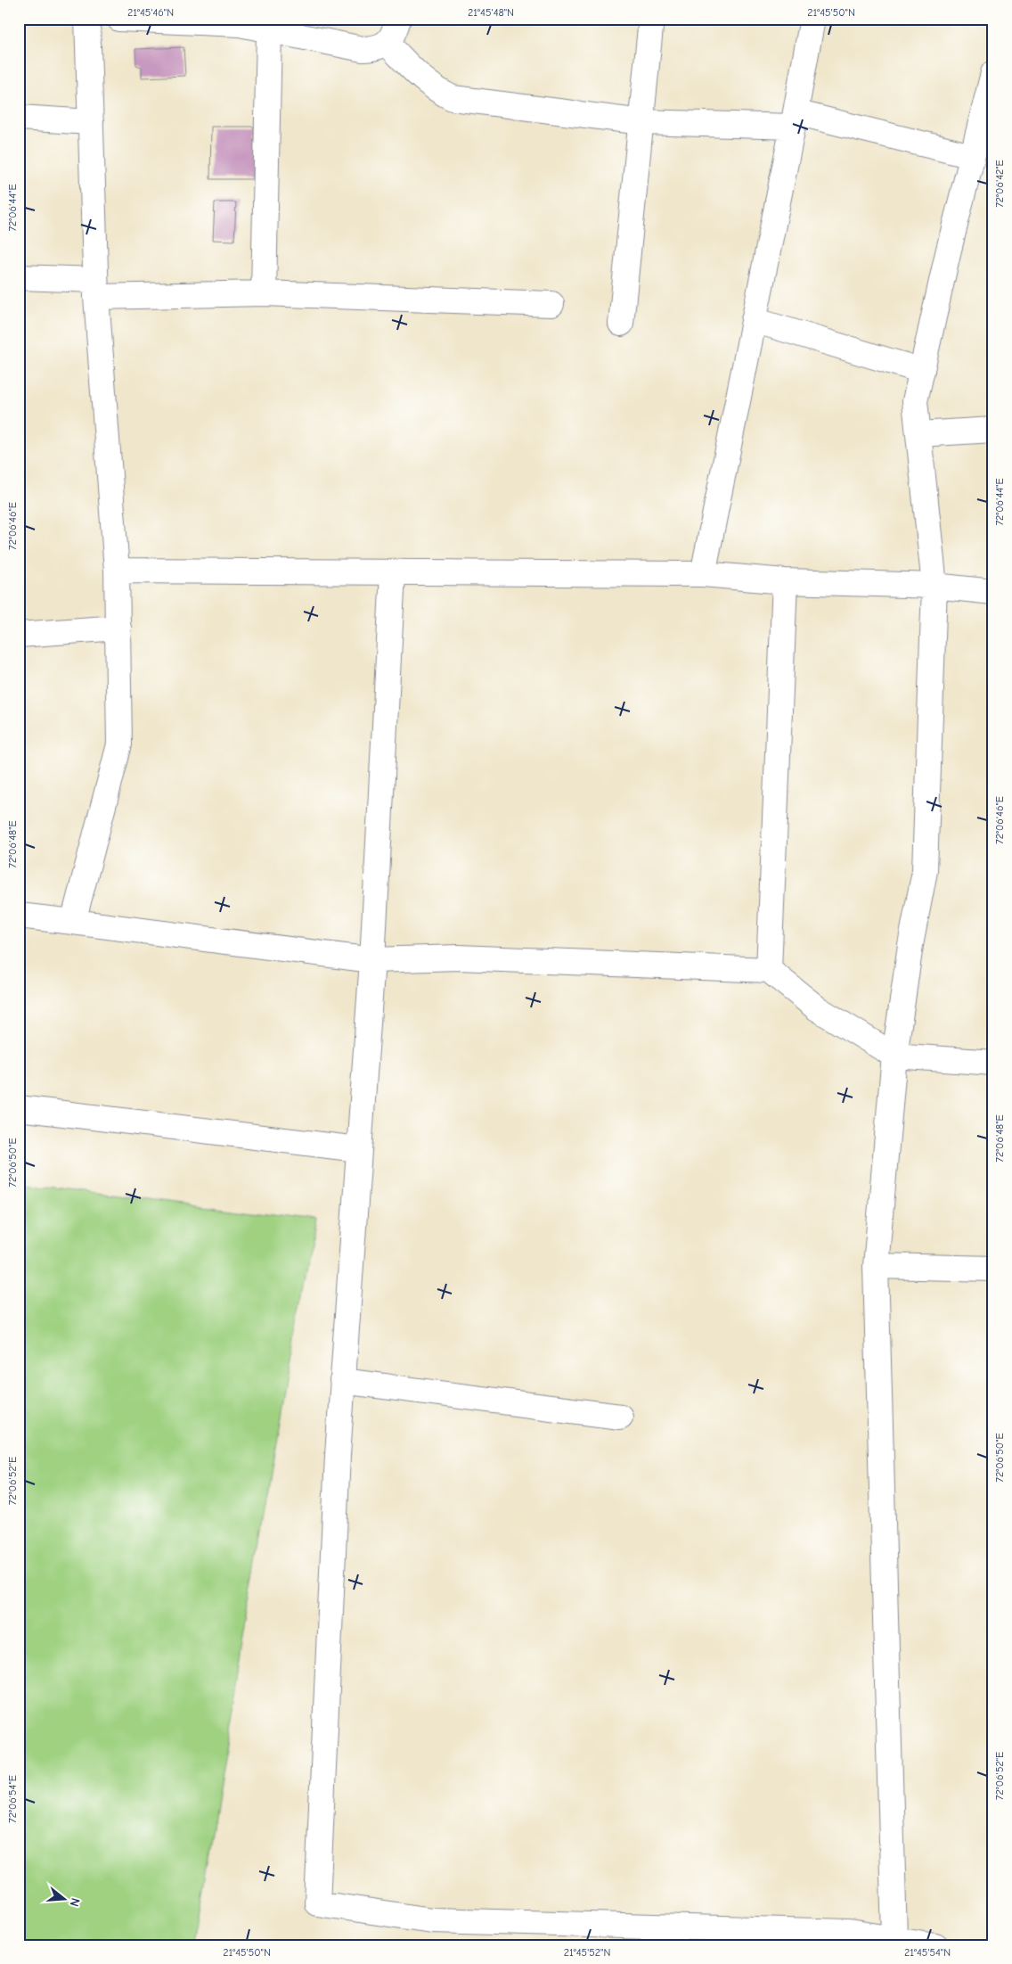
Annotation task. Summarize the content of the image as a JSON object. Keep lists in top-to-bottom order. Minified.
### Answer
{"north":"right","coordinates":["21°45'46\"N","21°45'48\"N","21°45'50\"N","72°06'42\"E","72°06'44\"E","72°06'46\"E","72°06'48\"E","72°06'50\"E","72°06'52\"E","72°06'54\"E","21°45'52\"N","21°45'54\"N"]}
